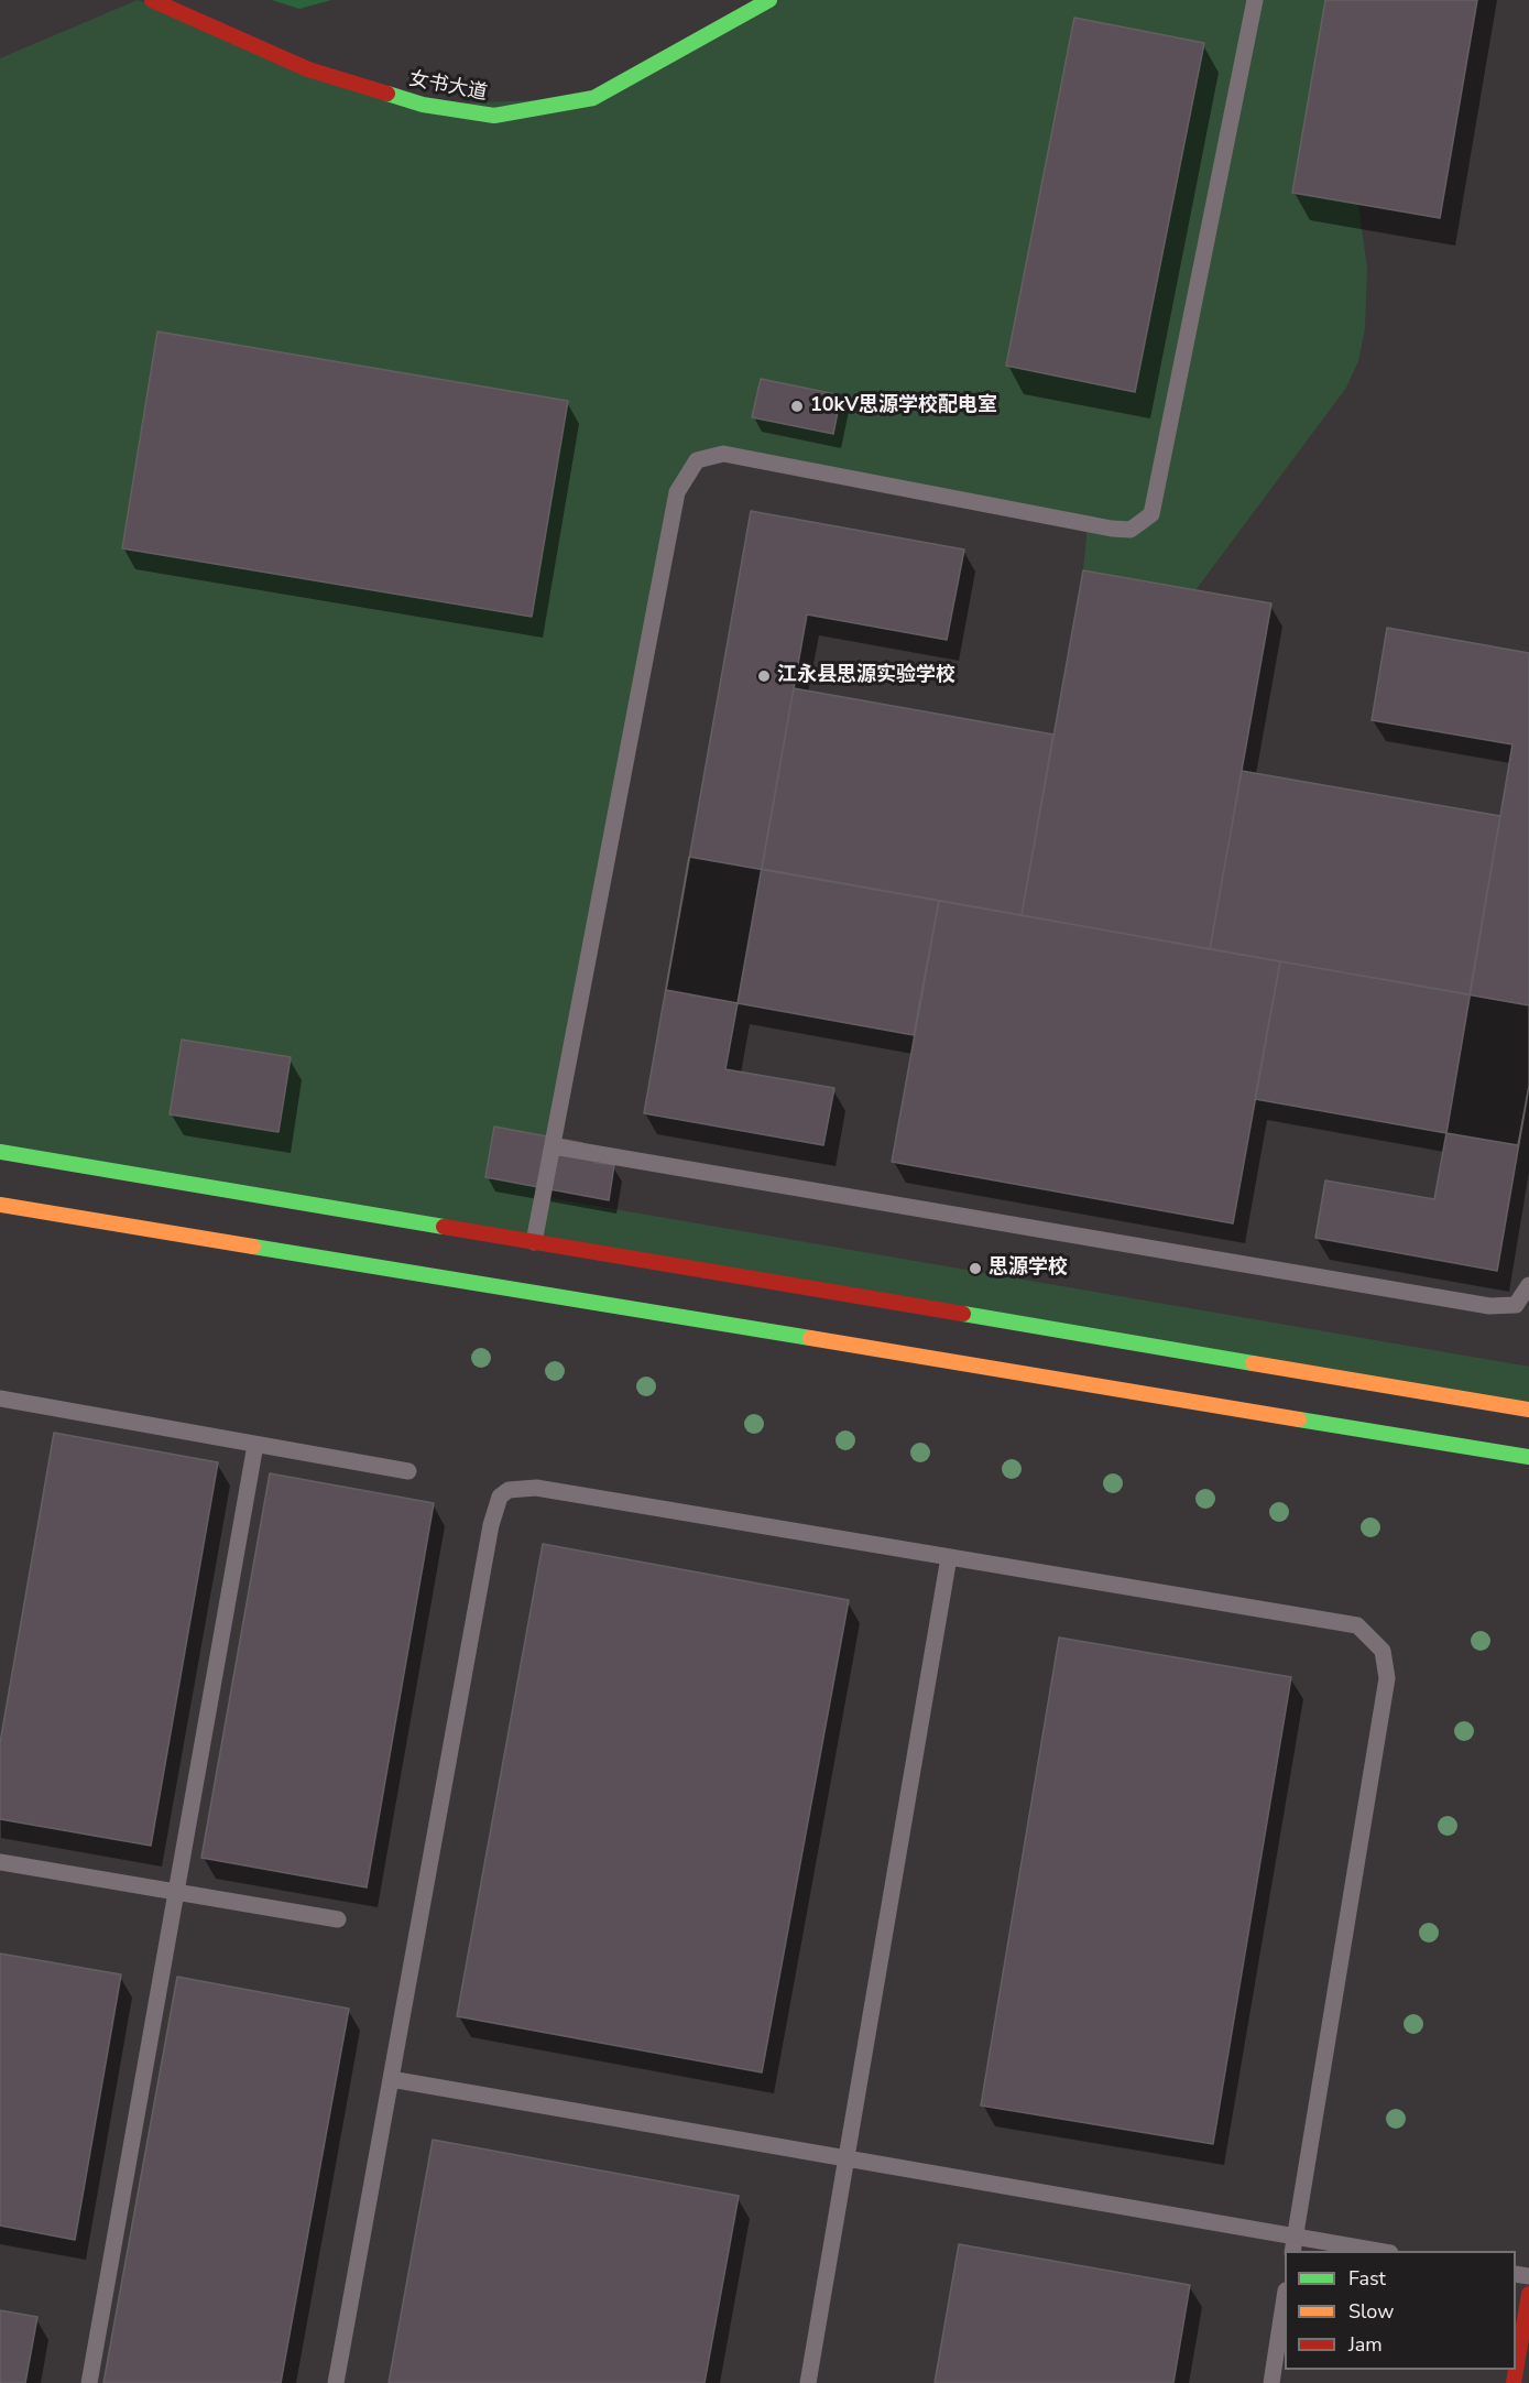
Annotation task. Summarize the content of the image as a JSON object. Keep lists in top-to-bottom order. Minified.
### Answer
{"streets":{"main road":["女书大道"]},"places":["10kV思源学校配电室","江永县思源实验学校","思源学校"],"legend":["Fast","Slow","Jam"]}
